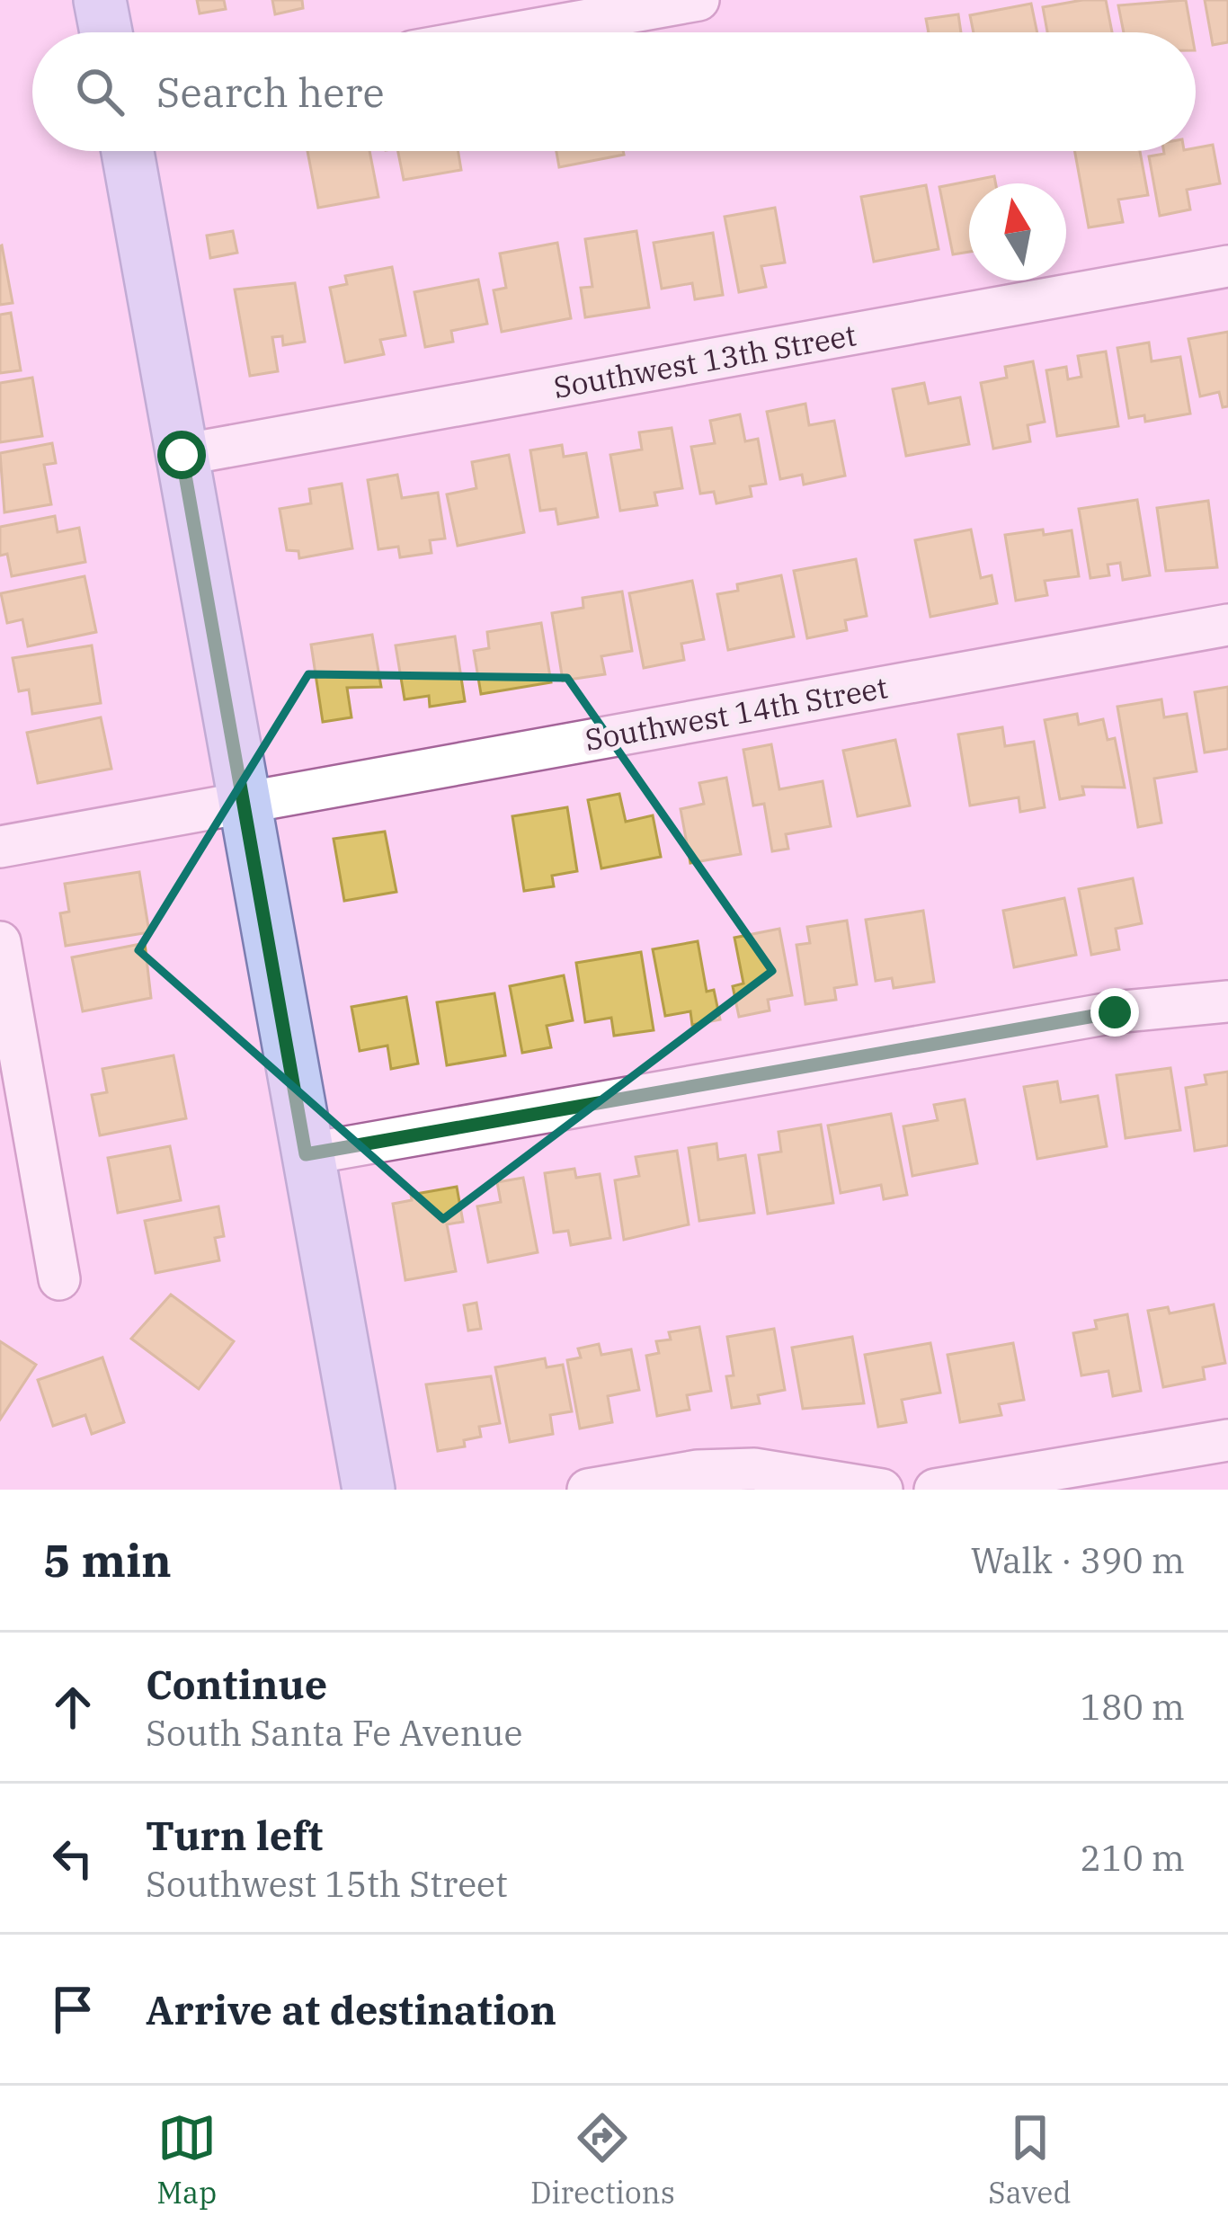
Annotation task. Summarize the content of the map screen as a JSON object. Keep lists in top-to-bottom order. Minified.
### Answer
{"streets":{"street":["Southwest 13th Street","Southwest 14th Street"]},"north":"top","page":{"search":"Search here","heading":["5 min","Walk · 390 m"],"list":[["Continue","South Santa Fe Avenue","180 m"],["Turn left","Southwest 15th Street","210 m"],"Arrive at destination"],"nav":["Map","Directions","Saved"]}}
